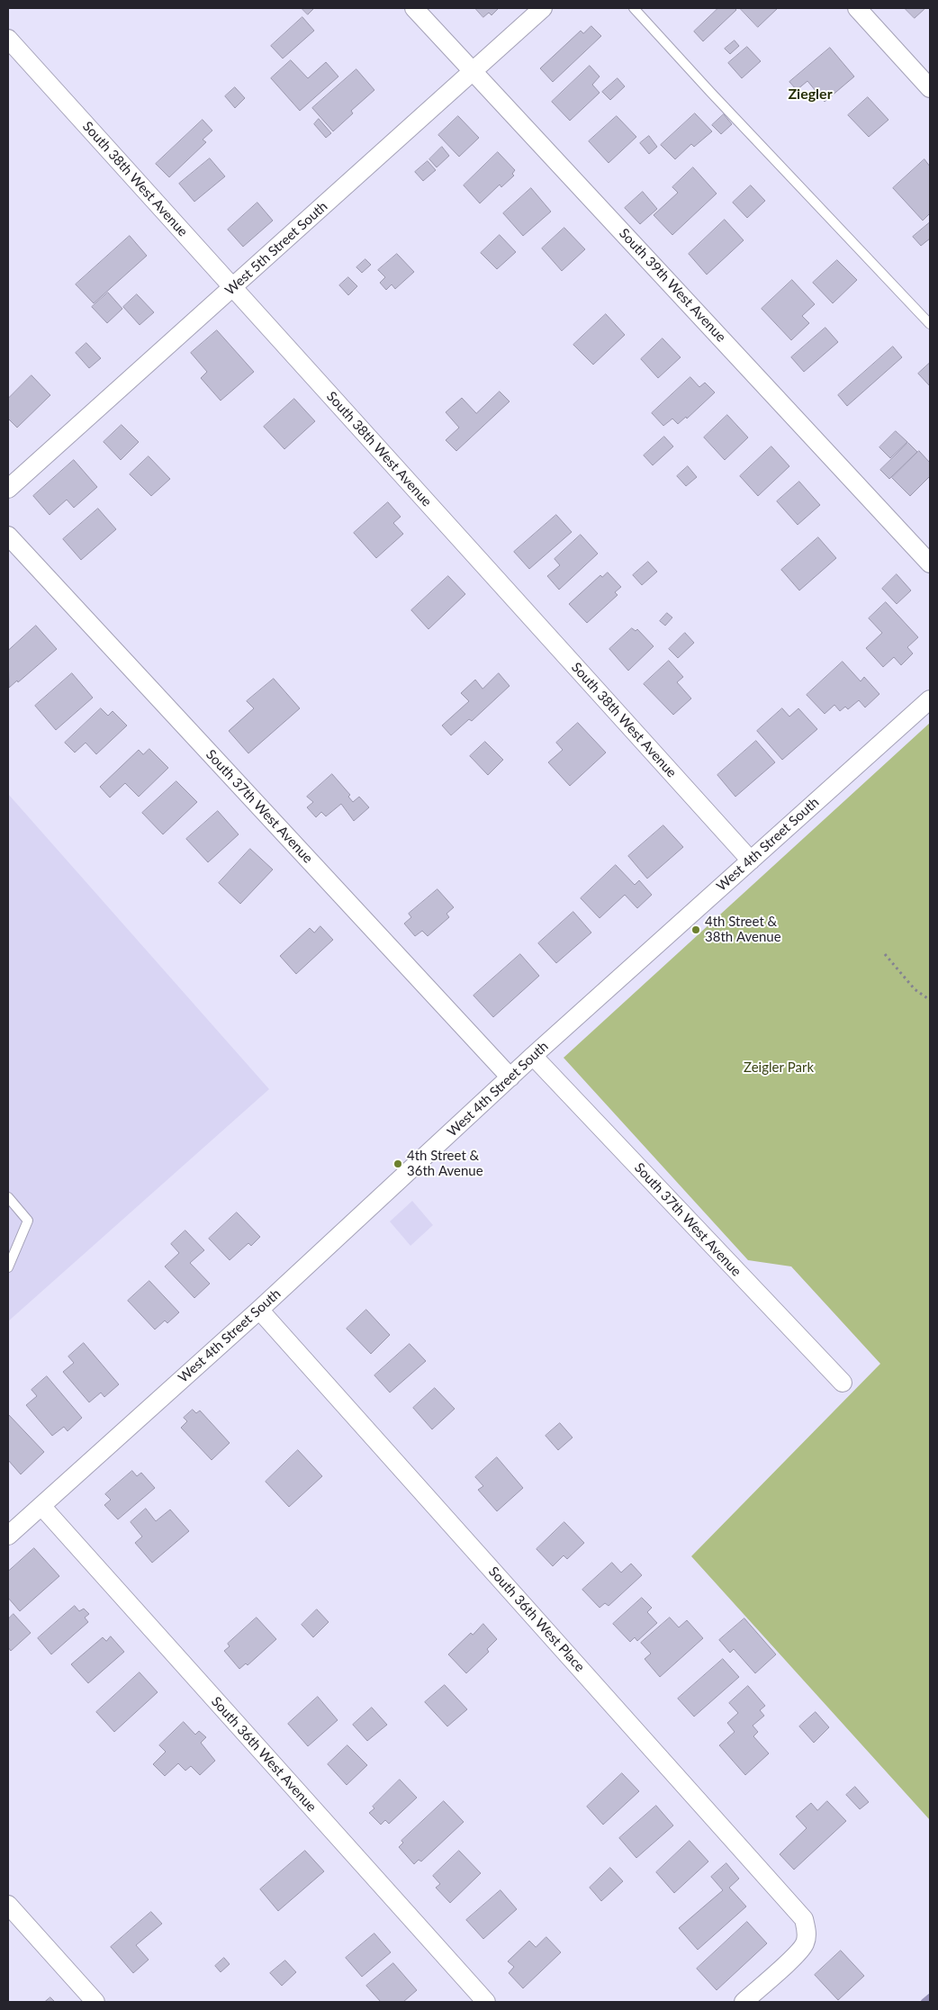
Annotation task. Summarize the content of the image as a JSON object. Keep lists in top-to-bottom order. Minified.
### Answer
{"streets":{"street":["South 38th West Avenue","West 5th Street South","South 39th West Avenue","South 37th West Avenue","West 4th Street South","South 36th West Place","South 36th West Avenue"]},"crossings":[["South 38th West Avenue","West 5th Street South"],["South 38th West Avenue","West 4th Street South"],["West 5th Street South","South 39th West Avenue"],["South 37th West Avenue","West 4th Street South"],["West 4th Street South","South 36th West Place"],["West 4th Street South","South 36th West Avenue"]],"districts":["Ziegler"],"parks":["Zeigler Park"],"places":["4th Street & 38th Avenue","4th Street & 36th Avenue"]}
